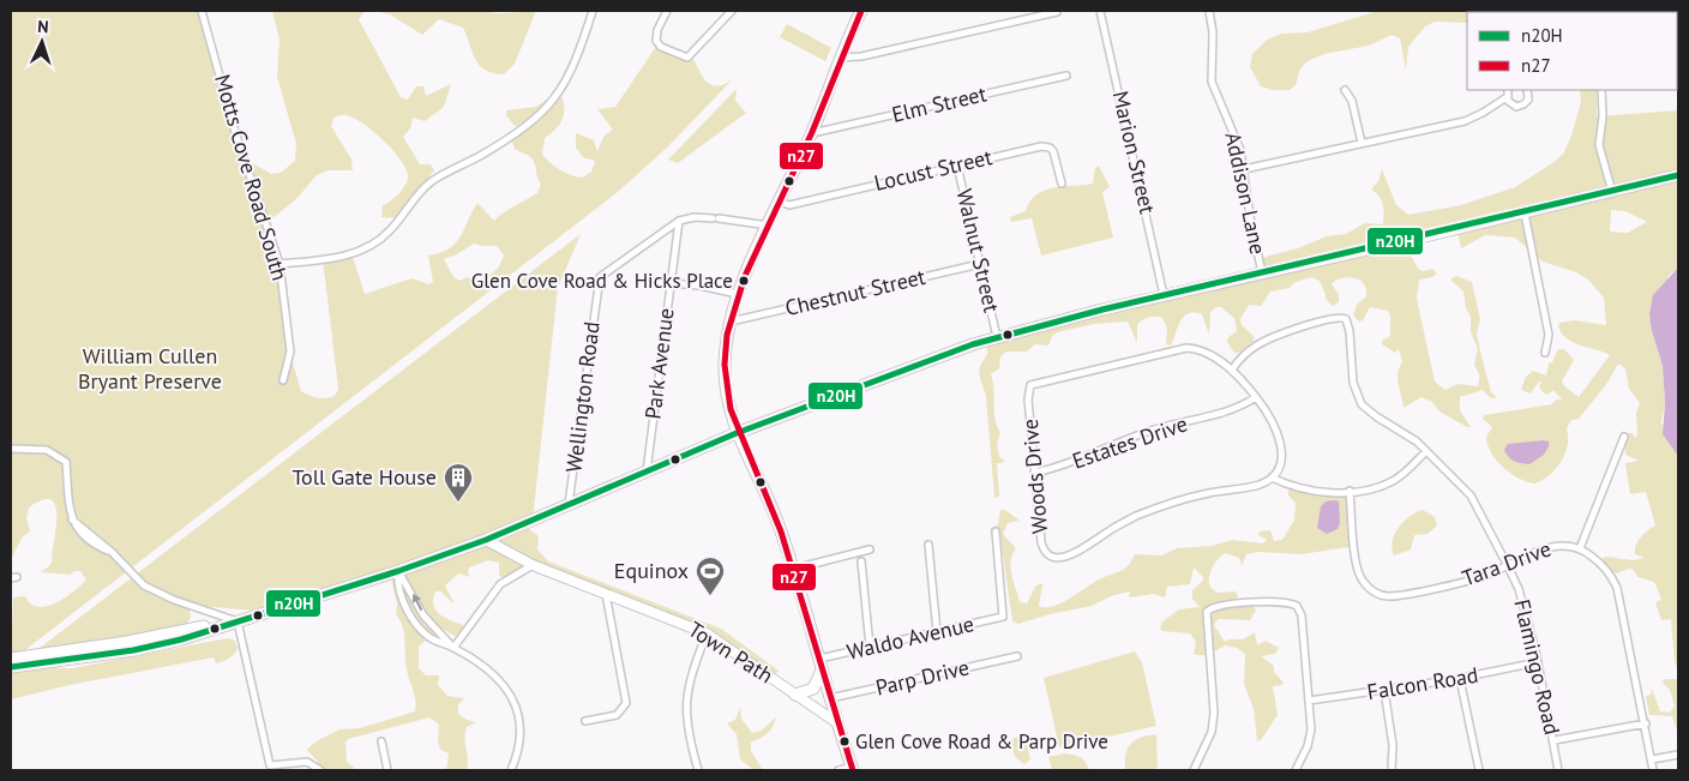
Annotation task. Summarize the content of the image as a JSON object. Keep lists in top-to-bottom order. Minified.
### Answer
{"streets":{"street":["Elm Street","Marion Street","Locust Street","Motts Cove Road South","Addison Lane","Walnut Street","Chestnut Street","Park Avenue","Wellington Road","Estates Drive","Woods Drive","Tara Drive","Waldo Avenue","Town Path","Flamingo Road","Parp Drive","Falcon Road"]},"crossings":[["Locust Street","Walnut Street"],["Walnut Street","Chestnut Street"],["Park Avenue","Wellington Road"],["Estates Drive","Woods Drive"],["Woods Drive","Flamingo Road"],["Tara Drive","Flamingo Road"],["Flamingo Road","Falcon Road"]],"parks":["William Cullen Bryant Preserve"],"places":{"other":["Glen Cove Road & Hicks Place","Glen Cove Road & Parp Drive"],"building":["Toll Gate House"],"sports":["Equinox"]},"lines":["transit line n27","transit line n20H"],"legend":["n20H","n27"],"north":"top"}
